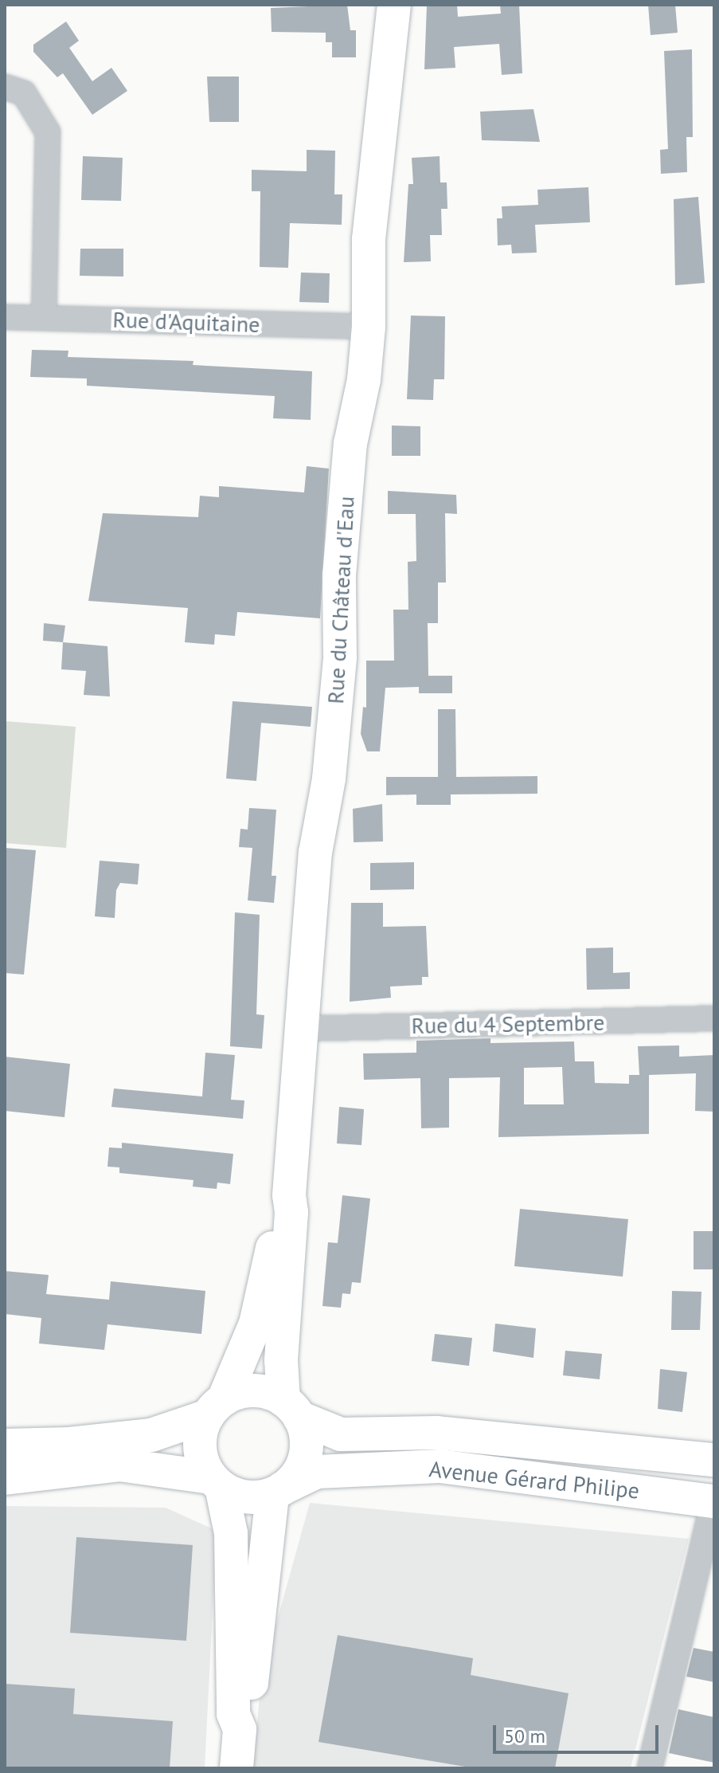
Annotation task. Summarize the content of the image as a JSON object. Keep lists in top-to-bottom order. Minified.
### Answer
{"streets":{"main road":["Rue du Château d'Eau","Avenue Gérard Philipe"],"street":["Rue d'Aquitaine","Rue du 4 Septembre"]},"crossings":[["Rue d'Aquitaine","Rue du Château d'Eau"],["Rue du Château d'Eau","Rue du 4 Septembre"],["Rue du Château d'Eau","Avenue Gérard Philipe"]],"scale_bar":"50 m"}
